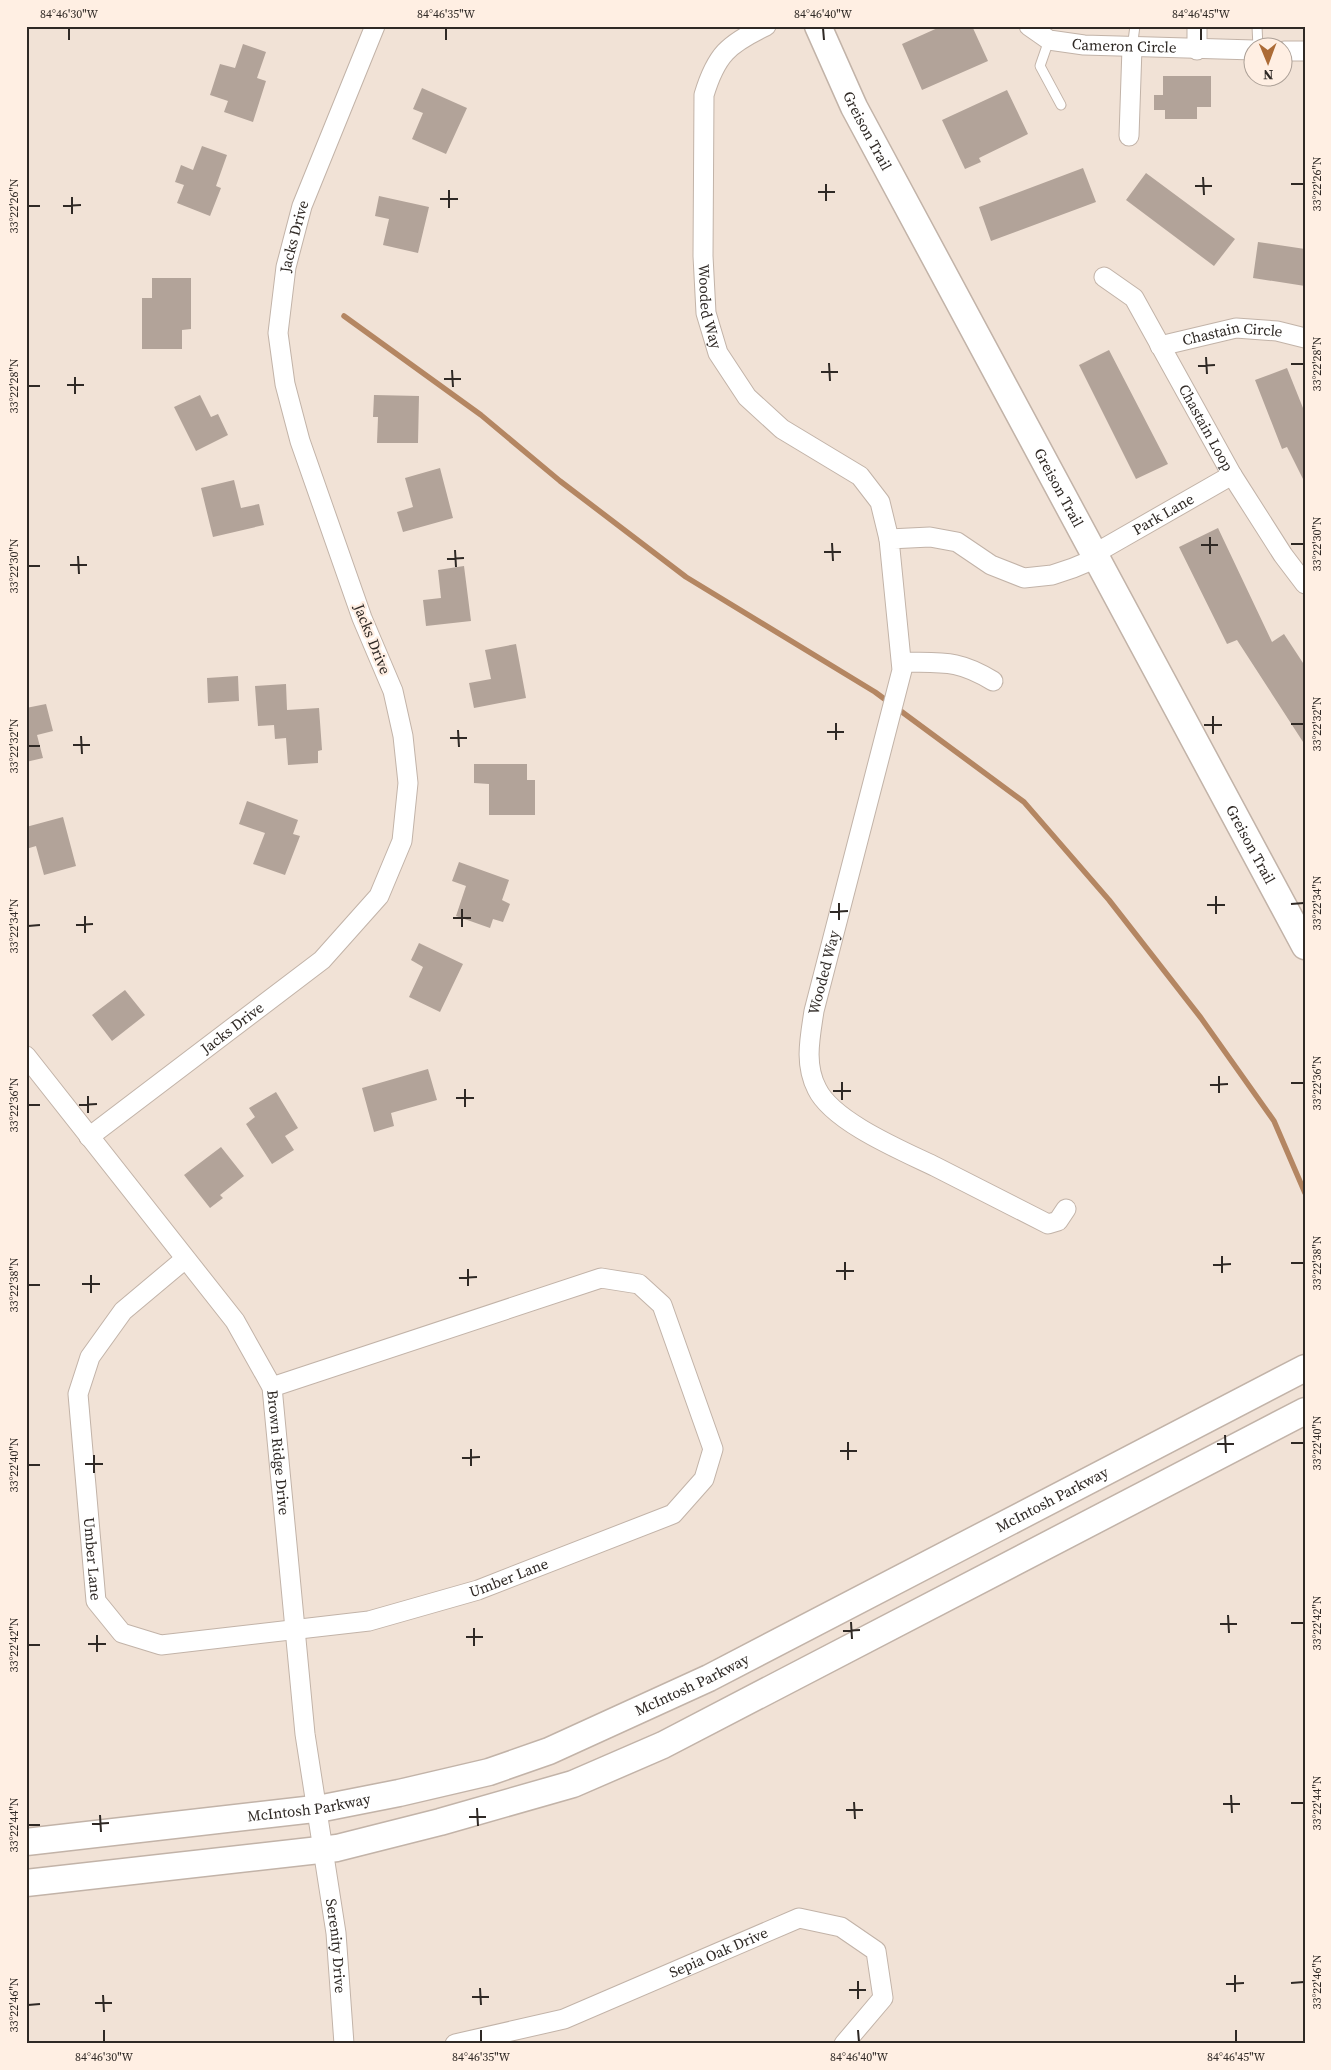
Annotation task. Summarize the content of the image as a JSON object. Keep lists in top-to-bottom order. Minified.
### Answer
{"streets":{"street":["Cameron Circle","Greison Trail","Jacks Drive","Wooded Way","Chastain Circle","Chastain Loop","Park Lane","Brown Ridge Drive","McIntosh Parkway","Umber Lane","Serenity Drive","Sepia Oak Drive"]},"crossings":[["Greison Trail","Park Lane"],["Jacks Drive","Brown Ridge Drive"],["Chastain Circle","Chastain Loop"],["Chastain Loop","Park Lane"],["Brown Ridge Drive","McIntosh Parkway"],["Brown Ridge Drive","Umber Lane"],["Brown Ridge Drive","Serenity Drive"],["McIntosh Parkway","Serenity Drive"]],"north":"bottom","coordinates":["84°46'30\"W","84°46'35\"W","84°46'40\"W","84°46'45\"W","33°22'26\"N","33°22'28\"N","33°22'30\"N","33°22'32\"N","33°22'34\"N","33°22'36\"N","33°22'38\"N","33°22'40\"N","33°22'42\"N","33°22'44\"N","33°22'46\"N"]}
